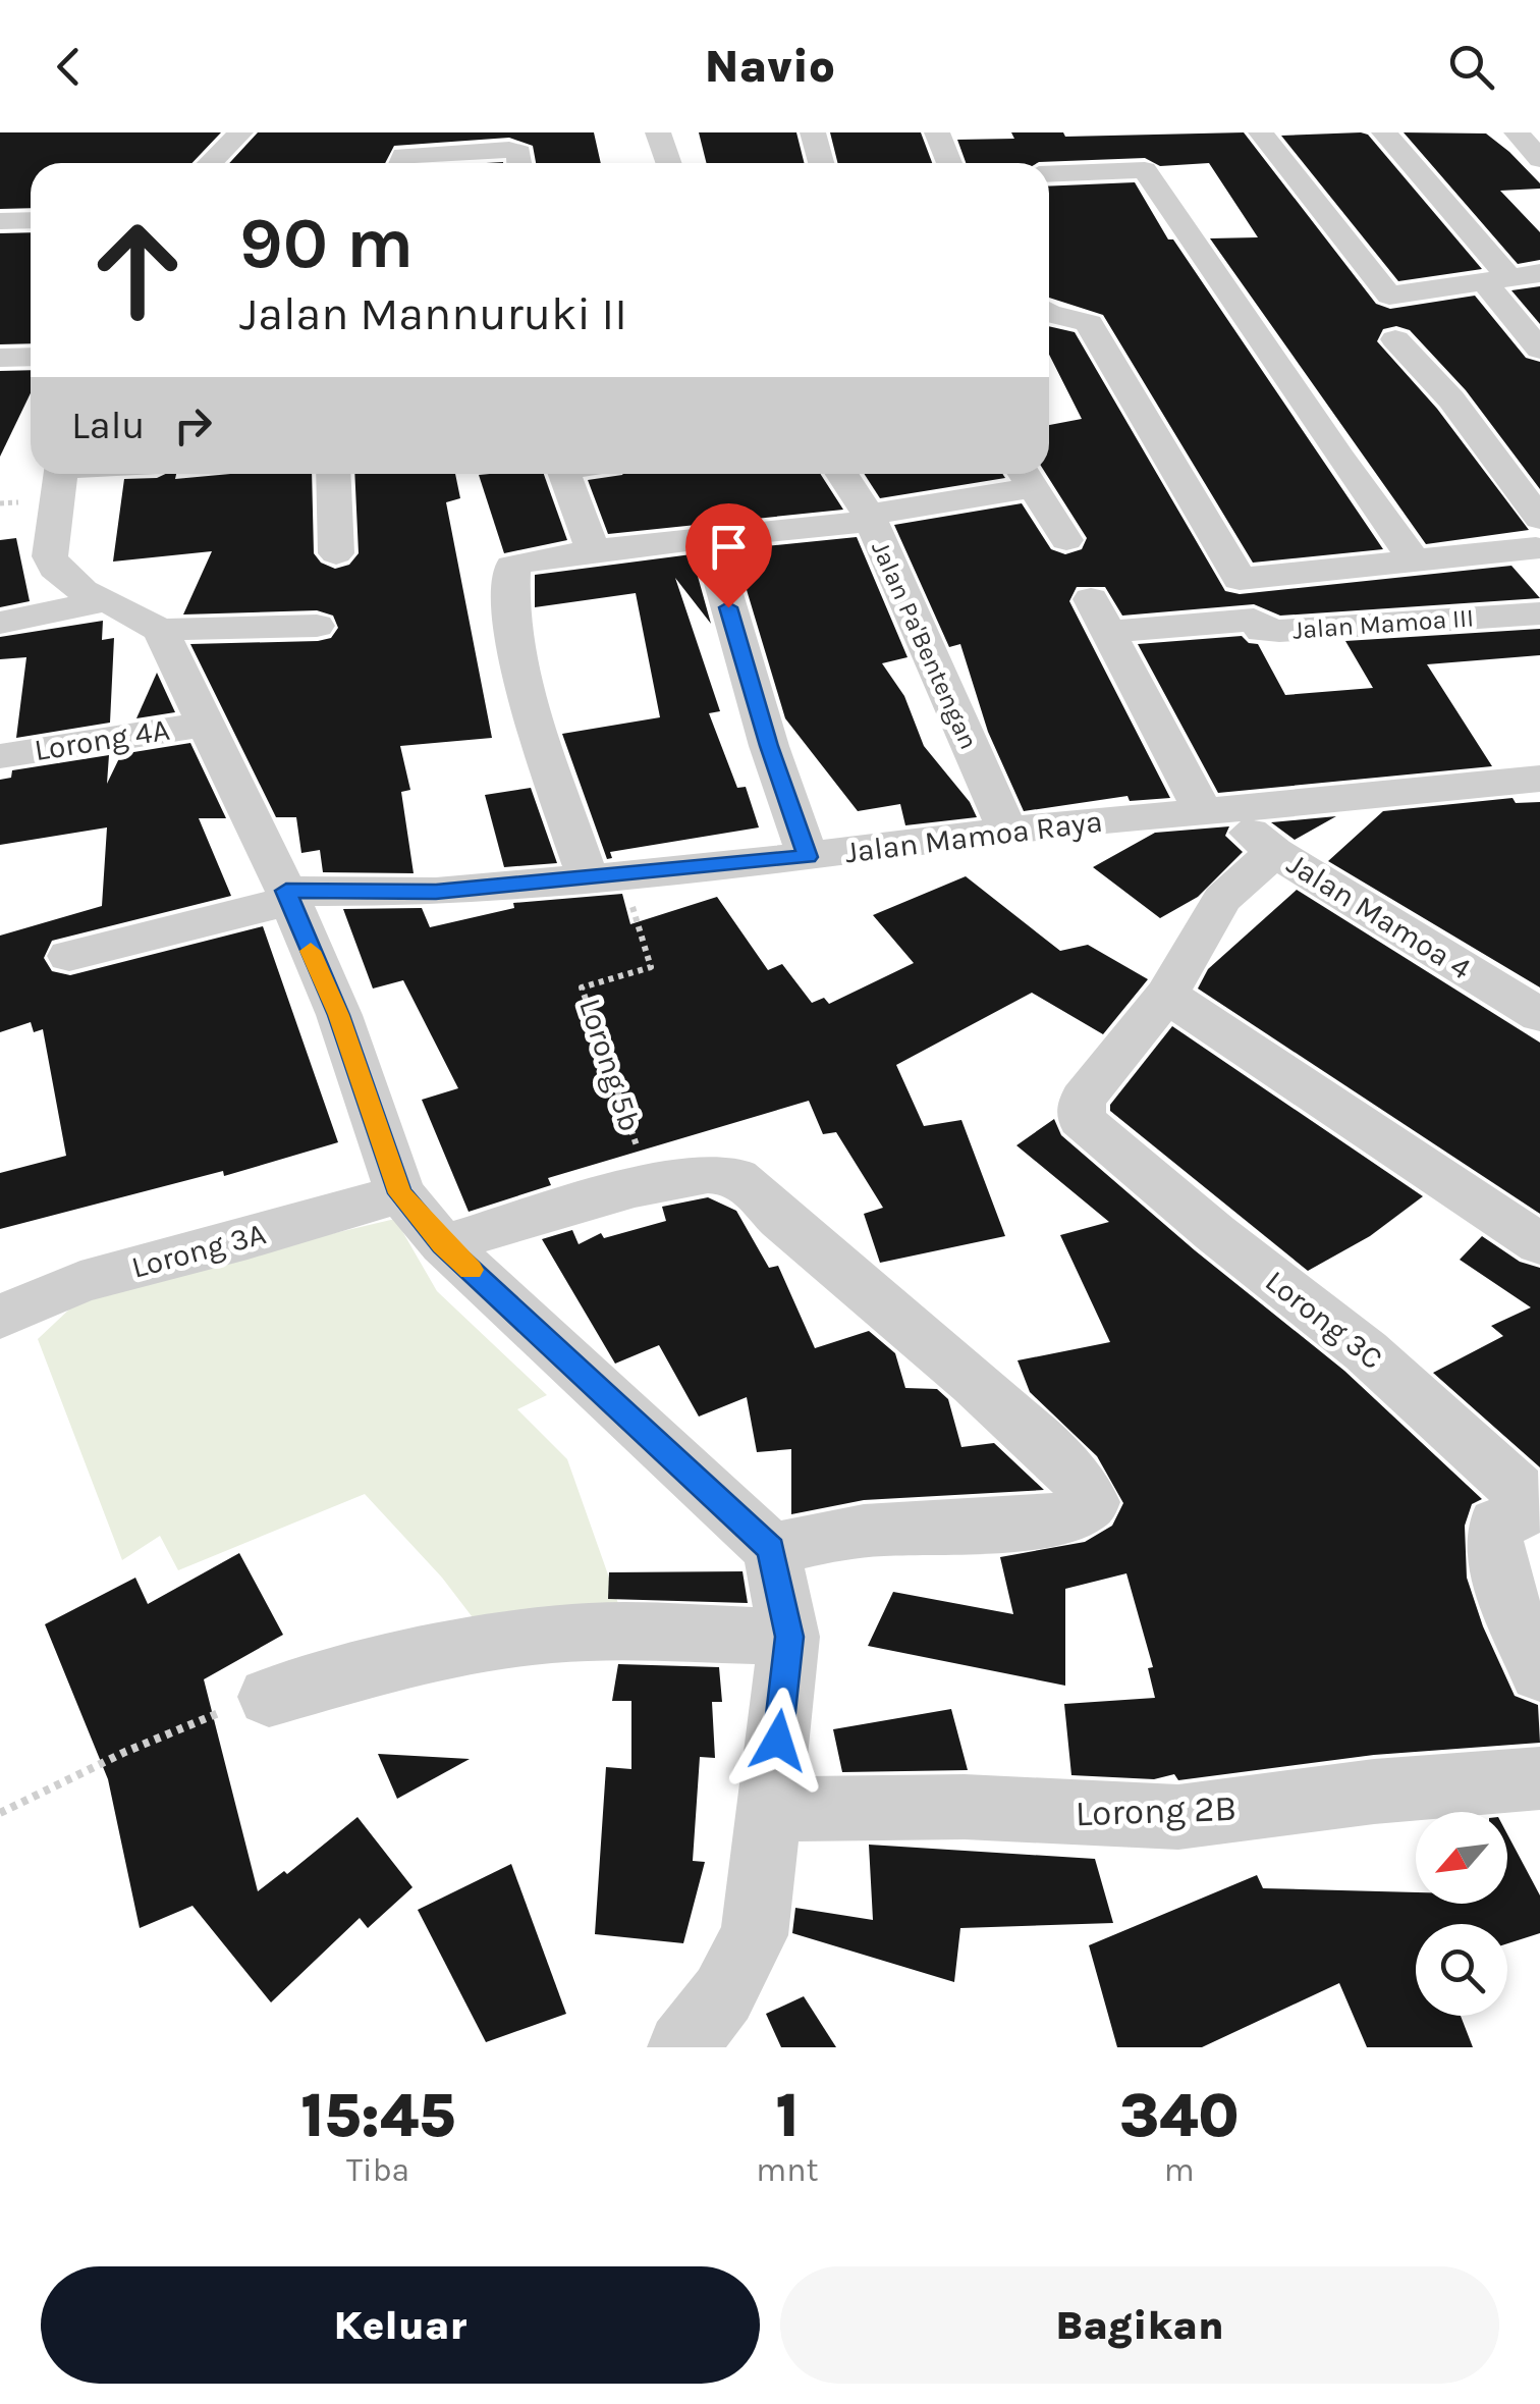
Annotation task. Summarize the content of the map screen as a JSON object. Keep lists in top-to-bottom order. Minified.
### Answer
{"streets":{"street":["Jalan Mamoa III","Jalan Pa'Bentengan","Lorong 4A","Jalan Mamoa Raya","Jalan Mamoa 4","Lorong 3A","Lorong 3C","Lorong 2B"],"path":["Lorong 5b"]},"crossings":[["Jalan Mamoa III","Jalan Mamoa Raya"],["Jalan Mamoa III","Jalan Mamoa 4"],["Jalan Pa'Bentengan","Jalan Mamoa Raya"],["Jalan Mamoa Raya","Jalan Mamoa 4"],["Jalan Mamoa Raya","Lorong 5b"]],"north":"bottom left","page":{"header":"Navio","turn":["90 m","Jalan Mannuruki II"],"then":"Lalu","eta":["15:45","Tiba","1","mnt","340","m"],"buttons":["Keluar","Bagikan"]}}
